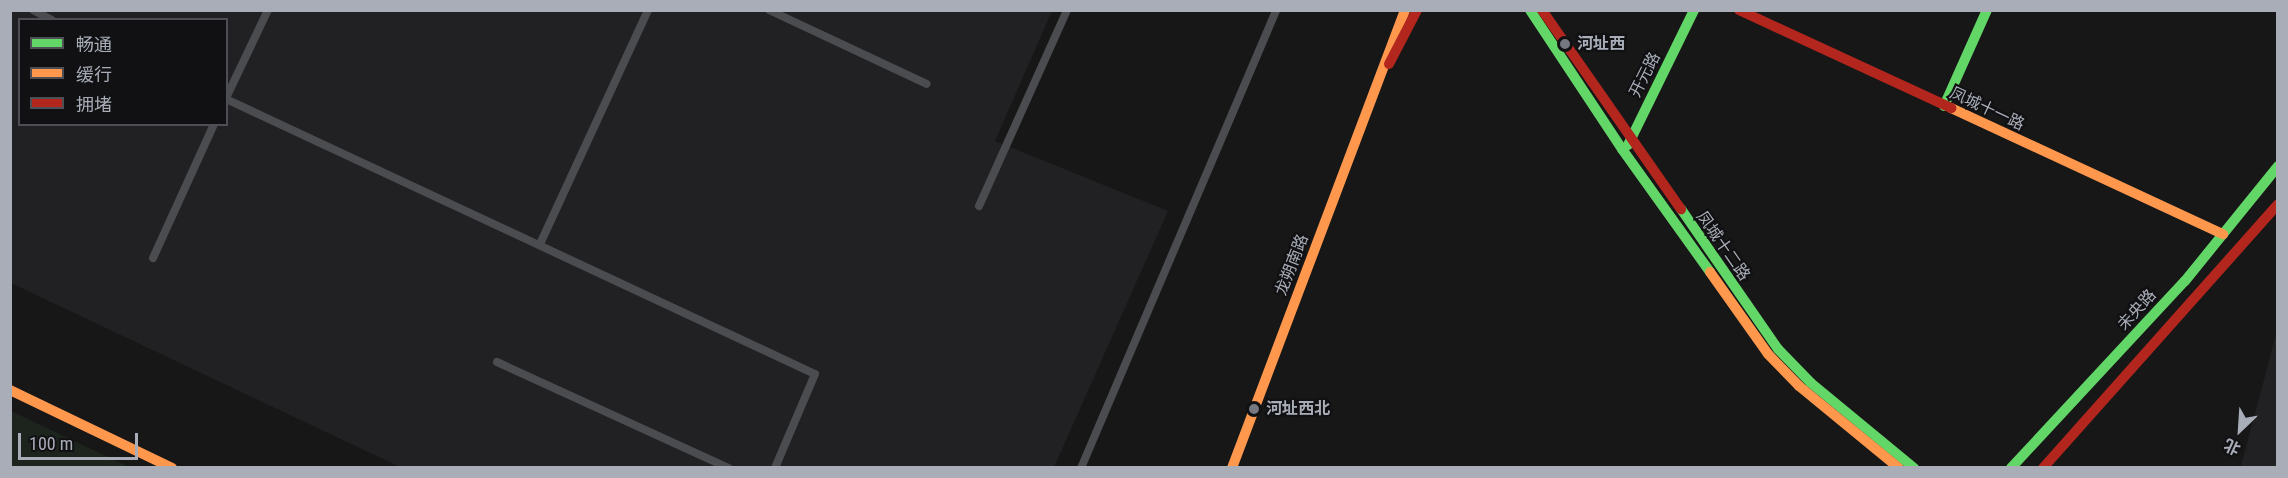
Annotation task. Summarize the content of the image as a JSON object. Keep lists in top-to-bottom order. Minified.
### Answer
{"streets":{"main road":["开元路","凤城十一路","凤城十二路","龙朔南路","未央路"]},"crossings":[["开元路","凤城十二路"],["凤城十一路","未央路"]],"places":["河址西","河址西北"],"legend":["畅通","缓行","拥堵"],"scale_bar":"100 m","north":"bottom left"}
